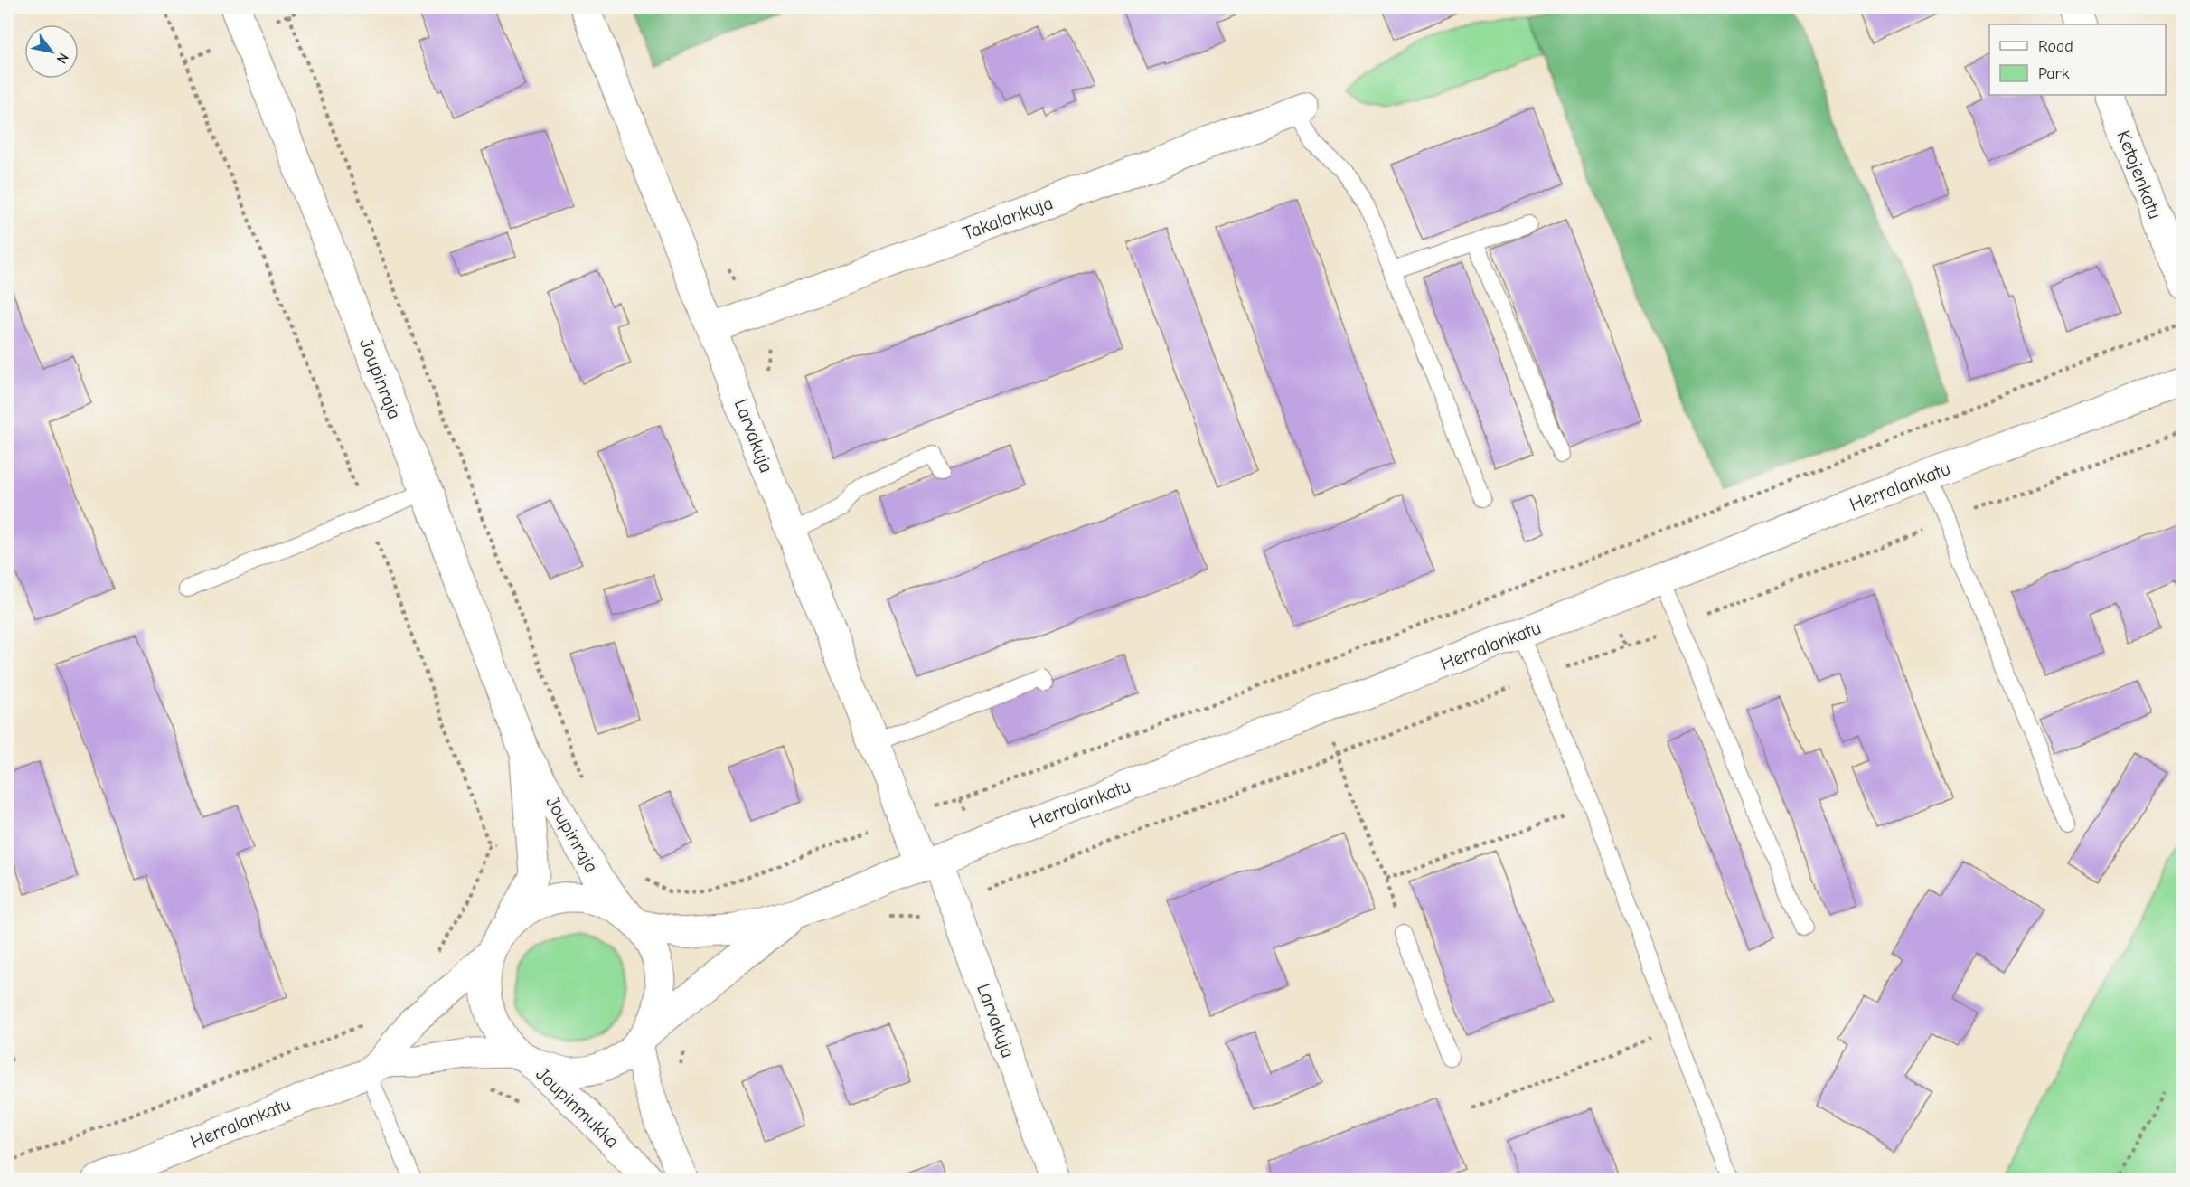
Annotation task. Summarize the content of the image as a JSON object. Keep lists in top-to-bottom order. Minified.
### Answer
{"streets":{"street":["Ketojenkatu","Takalankuja","Joupinraja","Larvakuja","Herralankatu","Joupinmukka"]},"crossings":[["Takalankuja","Larvakuja"],["Joupinraja","Herralankatu"],["Joupinraja","Joupinmukka"],["Larvakuja","Herralankatu"],["Herralankatu","Joupinmukka"]],"legend":["Road","Park"],"north":"bottom right"}
